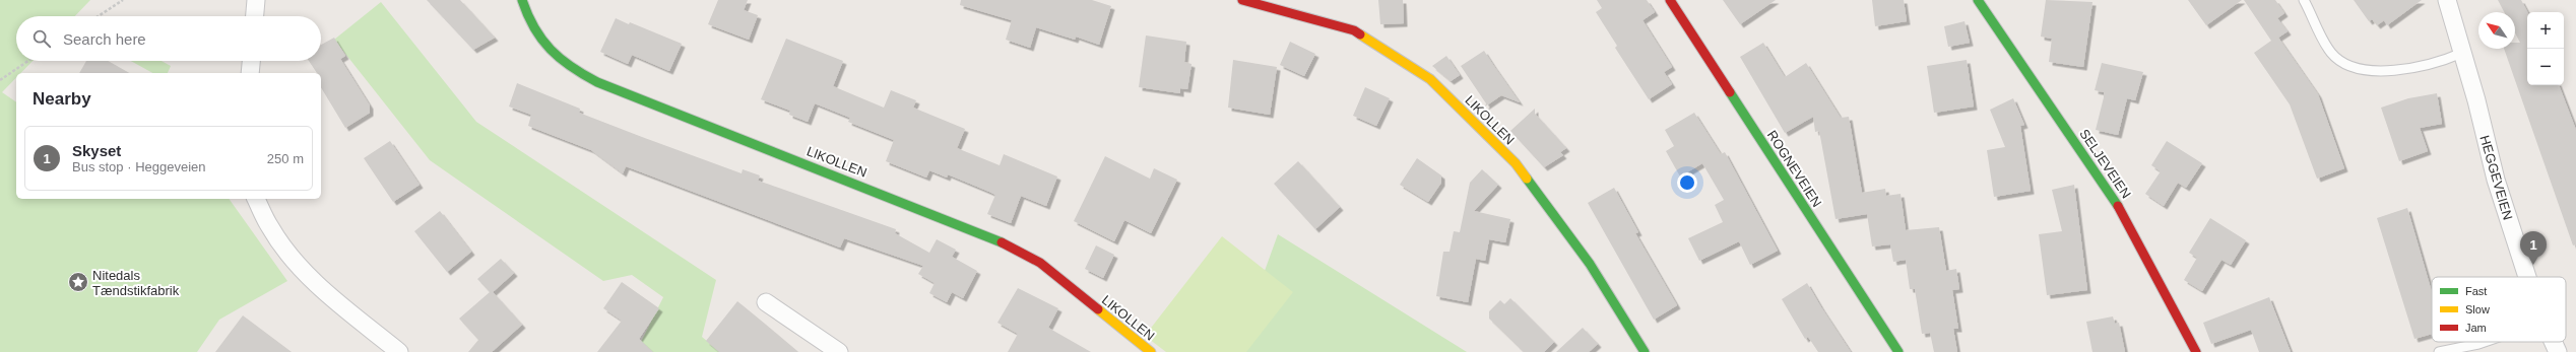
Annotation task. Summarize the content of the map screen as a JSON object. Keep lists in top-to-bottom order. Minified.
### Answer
{"streets":{"street":["LIKOLLEN","SELJEVEIEN","ROGNEVEIEN","HEGGEVEIEN"]},"places":{"place":["Nitedals Tændstikfabrik"]},"legend":["Fast","Slow","Jam"],"north":"top left","page":{"map_buttons":["+","−"],"search":"Search here","heading":"Nearby","list":[{"mark":"1","name":"Skyset","note":"Bus stop · Heggeveien","value":"250 m"}],"pins":"1"}}
